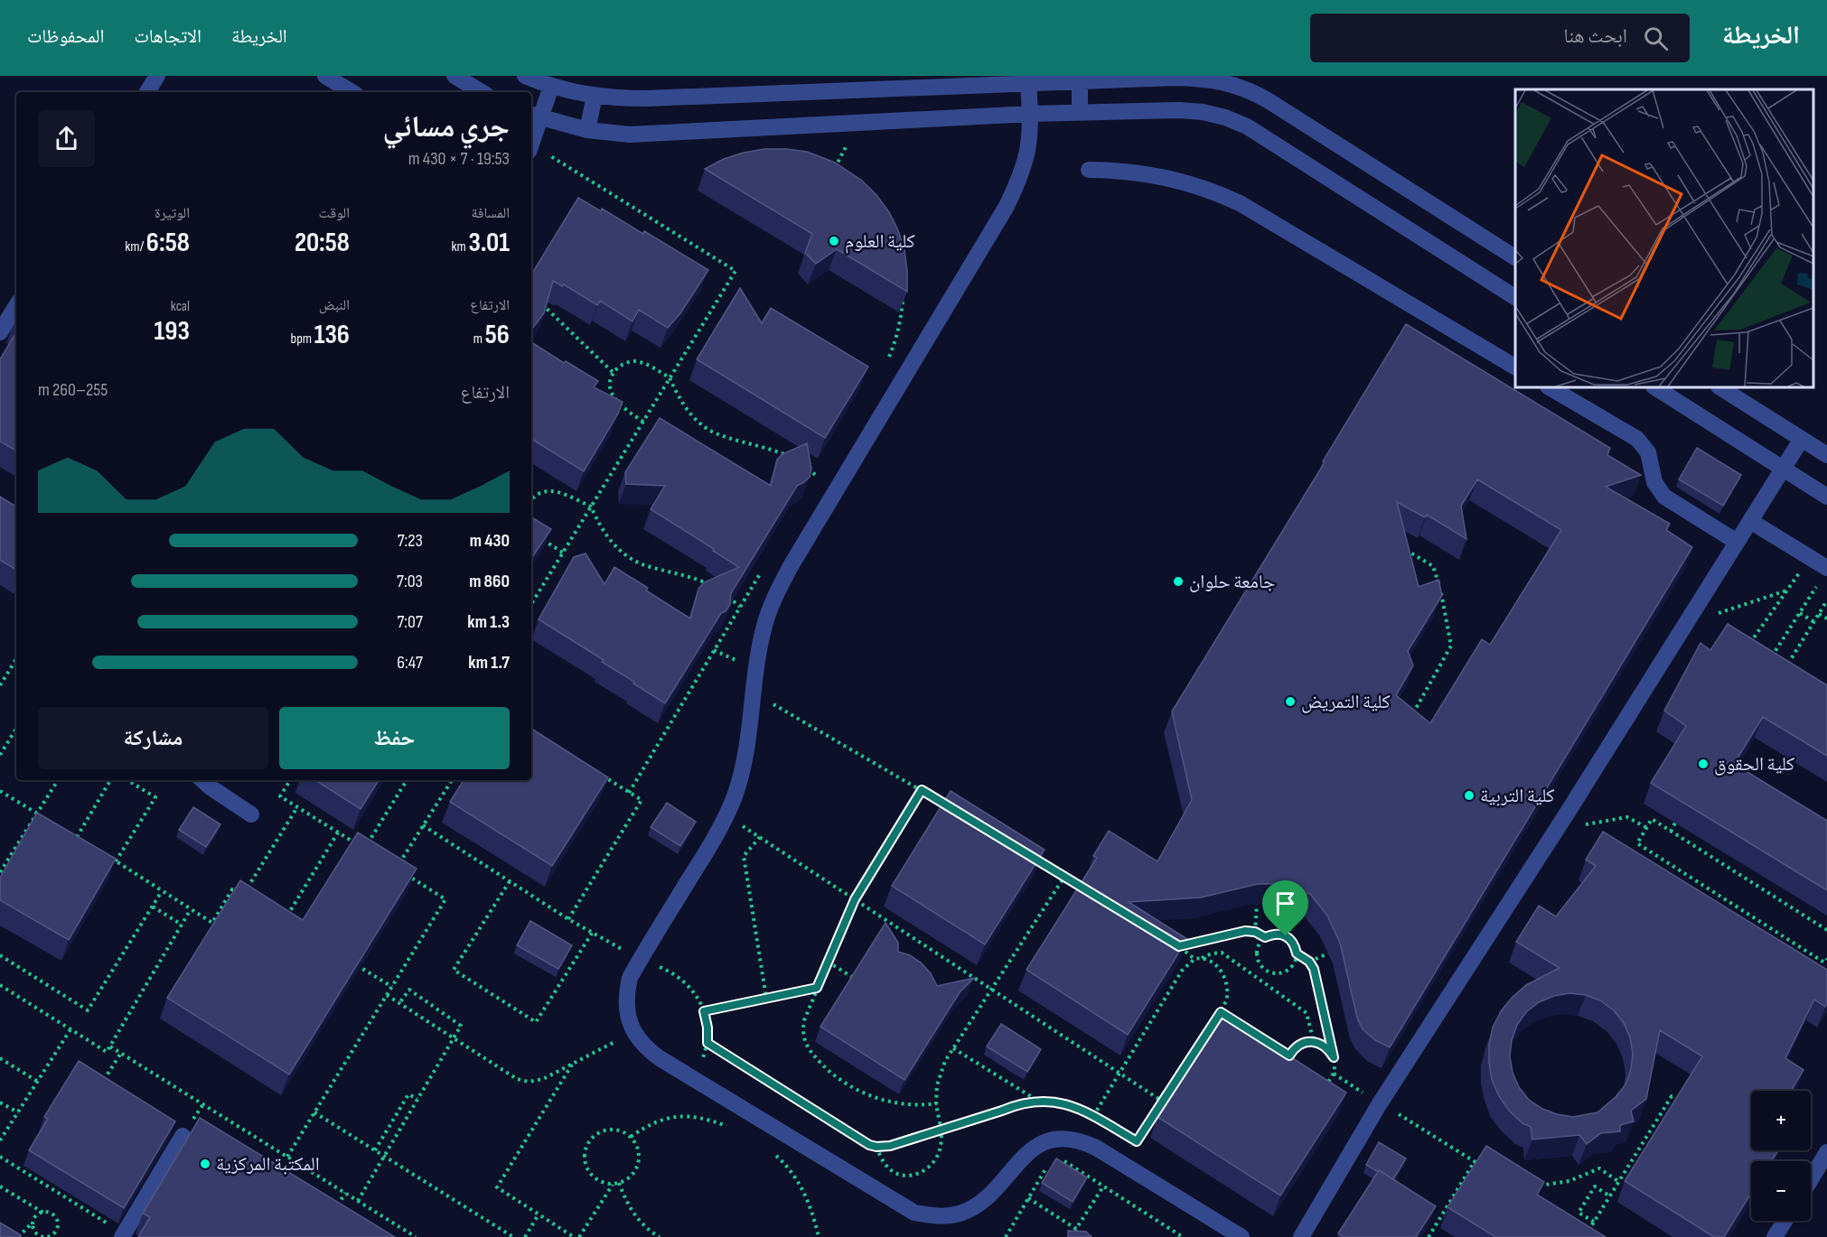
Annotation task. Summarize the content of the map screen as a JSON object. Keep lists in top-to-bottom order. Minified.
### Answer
{"places":["كلية العلوم","جامعة حلوان","كلية التمريض","كلية الحقوق","كلية التربية","المكتبة المركزية"],"page":{"header":"الخريطة","search":"ابحث هنا","nav":["الخريطة","الاتجاهات","المحفوظات"],"heading":["جري مسائي","19:53 · 7 × 430 m"],"stats":[["المسافة","3.01 km"],["الوقت","20:58"],["الوتيرة","6:58 /km"],["الارتفاع","56 m"],["النبض","136 bpm"],["kcal","193"]],"chart":["الارتفاع","255–260 m"],"list":[{"name":"430 m","note":"7:23"},{"name":"860 m","note":"7:03"},{"name":"1.3 km","note":"7:07"},{"name":"1.7 km","note":"6:47"}],"buttons":["حفظ","مشاركة"],"map_buttons":["+","−"]}}
